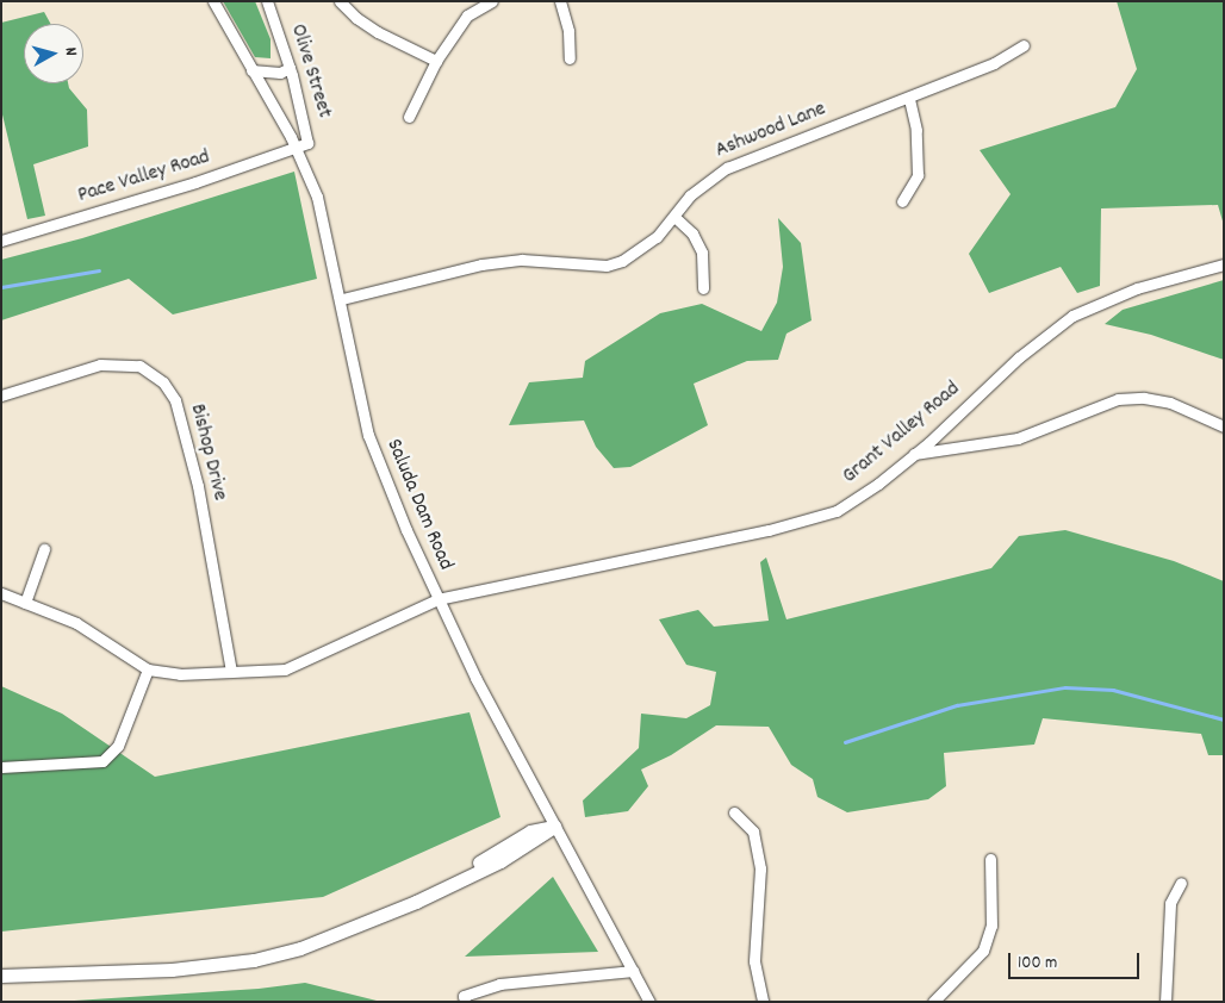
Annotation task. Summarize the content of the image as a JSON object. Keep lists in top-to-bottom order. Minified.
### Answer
{"streets":{"street":["Olive Street","Ashwood Lane","Pace Valley Road","Grant Valley Road","Bishop Drive","Saluda Dam Road"]},"crossings":[["Olive Street","Pace Valley Road"],["Olive Street","Saluda Dam Road"],["Ashwood Lane","Saluda Dam Road"],["Pace Valley Road","Saluda Dam Road"],["Grant Valley Road","Saluda Dam Road"]],"scale_bar":"100 m","north":"right"}
